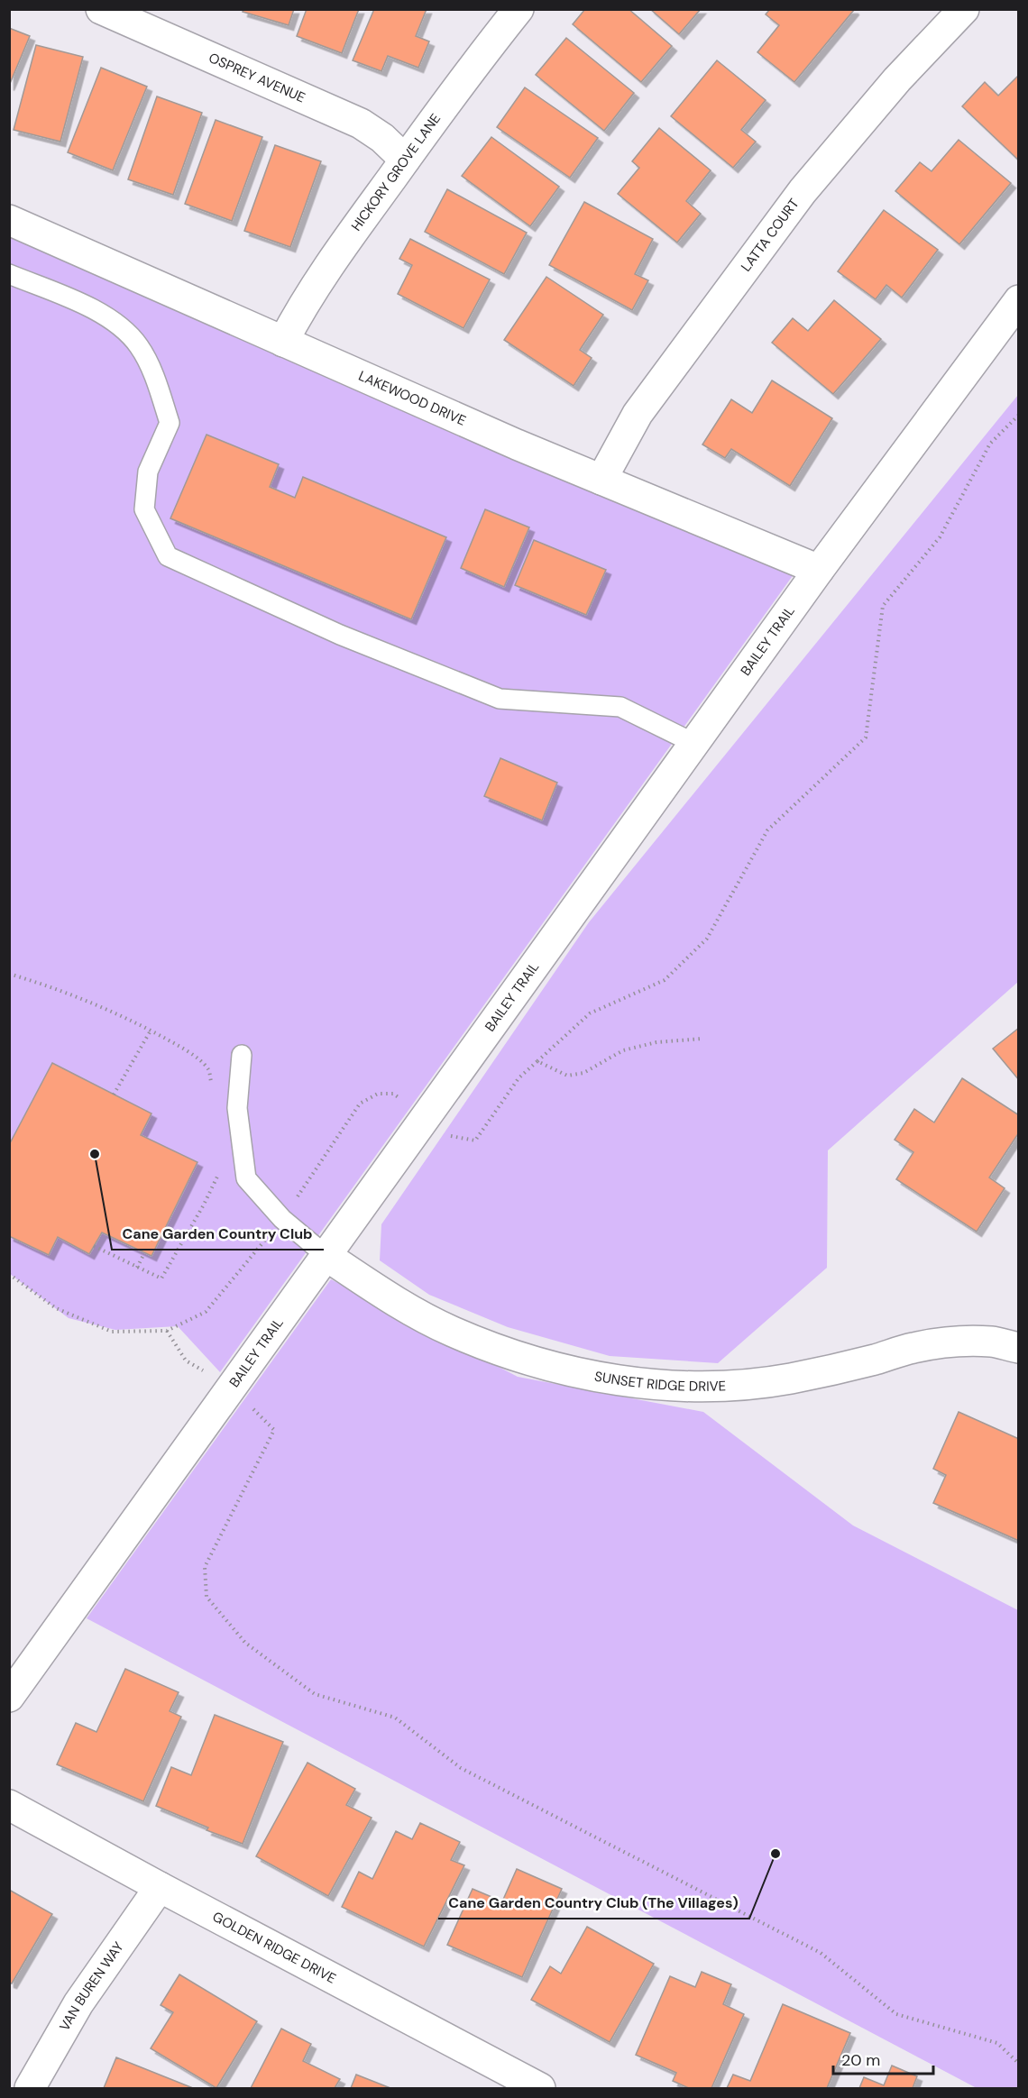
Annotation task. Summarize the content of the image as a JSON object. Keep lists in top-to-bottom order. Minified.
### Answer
{"streets":{"street":["OSPREY AVENUE","HICKORY GROVE LANE","LATTA COURT","LAKEWOOD DRIVE","BAILEY TRAIL","SUNSET RIDGE DRIVE","GOLDEN RIDGE DRIVE","VAN BUREN WAY"]},"crossings":[["OSPREY AVENUE","HICKORY GROVE LANE"],["HICKORY GROVE LANE","LAKEWOOD DRIVE"],["LATTA COURT","LAKEWOOD DRIVE"],["LAKEWOOD DRIVE","BAILEY TRAIL"],["BAILEY TRAIL","SUNSET RIDGE DRIVE"],["GOLDEN RIDGE DRIVE","VAN BUREN WAY"]],"places":["Cane Garden Country Club","Cane Garden Country Club (The Villages)"],"scale_bar":"20 m"}
